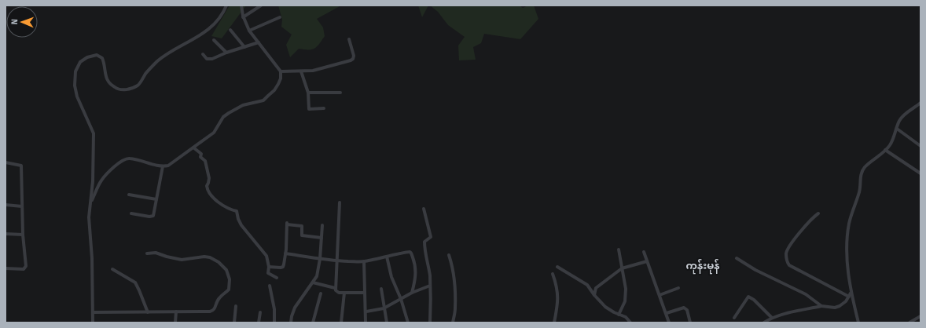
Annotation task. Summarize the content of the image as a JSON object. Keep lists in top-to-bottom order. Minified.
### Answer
{"districts":["ကုန်းမုန်"],"north":"left"}
